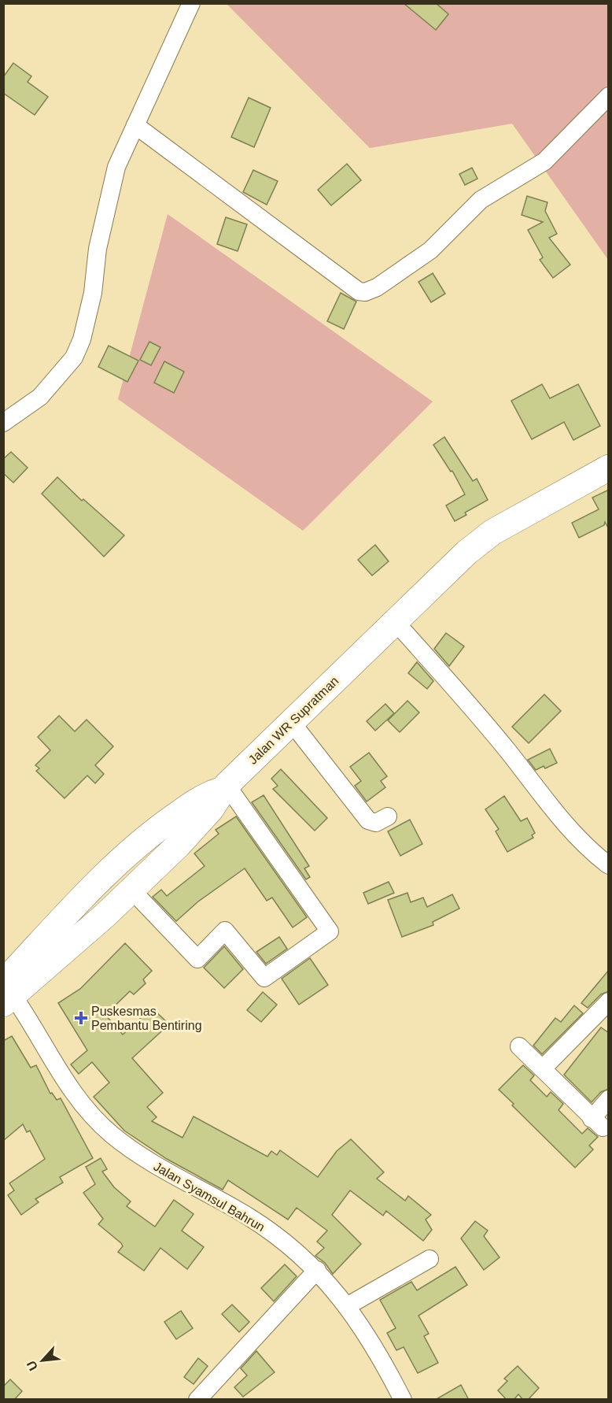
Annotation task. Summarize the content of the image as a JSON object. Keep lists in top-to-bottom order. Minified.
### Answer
{"streets":{"highway":["Jalan WR Supratman"],"street":["Jalan Syamsul Bahrun"]},"crossings":[["Jalan WR Supratman","Jalan Syamsul Bahrun"]],"places":{"health":["Puskesmas Pembantu Bentiring"]},"north":"bottom left"}
